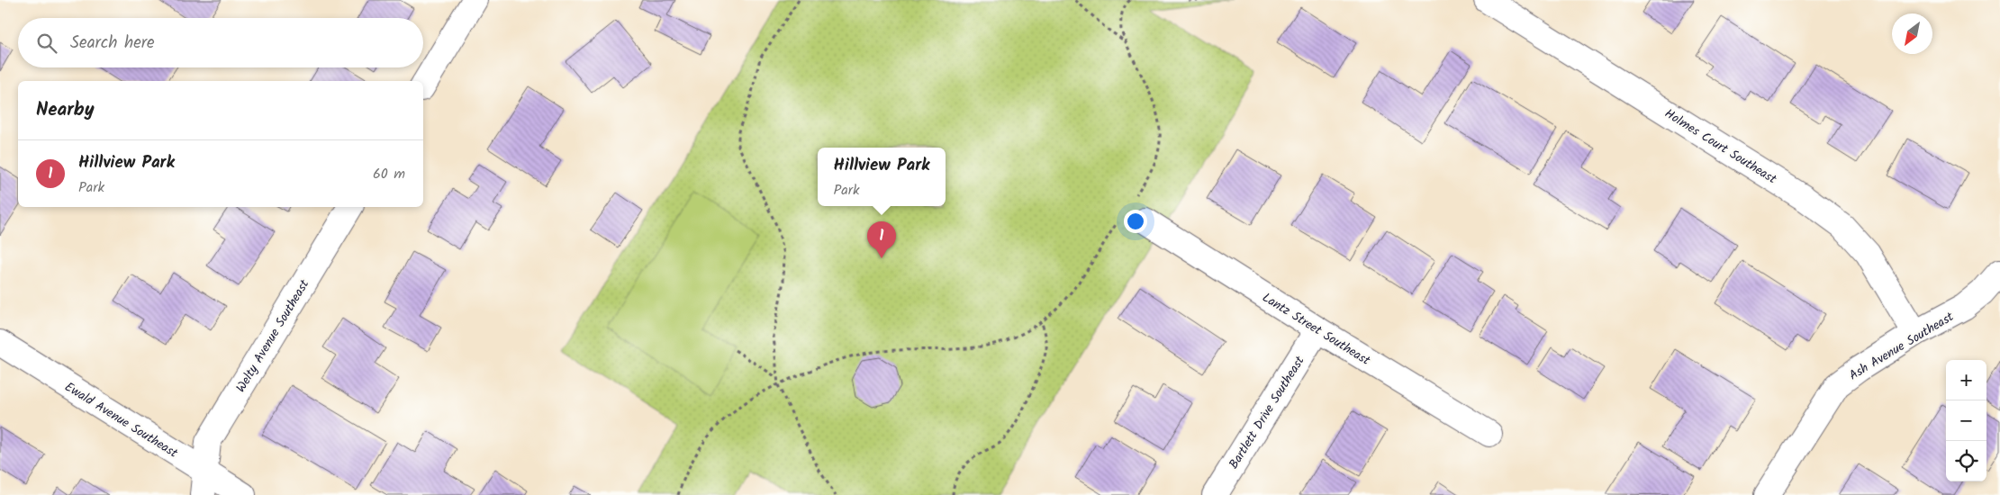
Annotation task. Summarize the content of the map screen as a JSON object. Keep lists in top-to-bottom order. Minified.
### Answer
{"streets":{"street":["Holmes Court Southeast","Lantz Street Southeast","Welty Avenue Southeast","Ash Avenue Southeast","Bartlett Drive Southeast","Ewald Avenue Southeast"]},"crossings":[["Holmes Court Southeast","Ash Avenue Southeast"],["Lantz Street Southeast","Bartlett Drive Southeast"],["Welty Avenue Southeast","Ewald Avenue Southeast"]],"north":"bottom left","page":{"search":"Search here","heading":"Nearby","list":[{"mark":"1","name":"Hillview Park","note":"Park","value":"60 m"}],"popup":["Hillview Park","Park"],"pins":"1","map_buttons":["+","−"]}}
